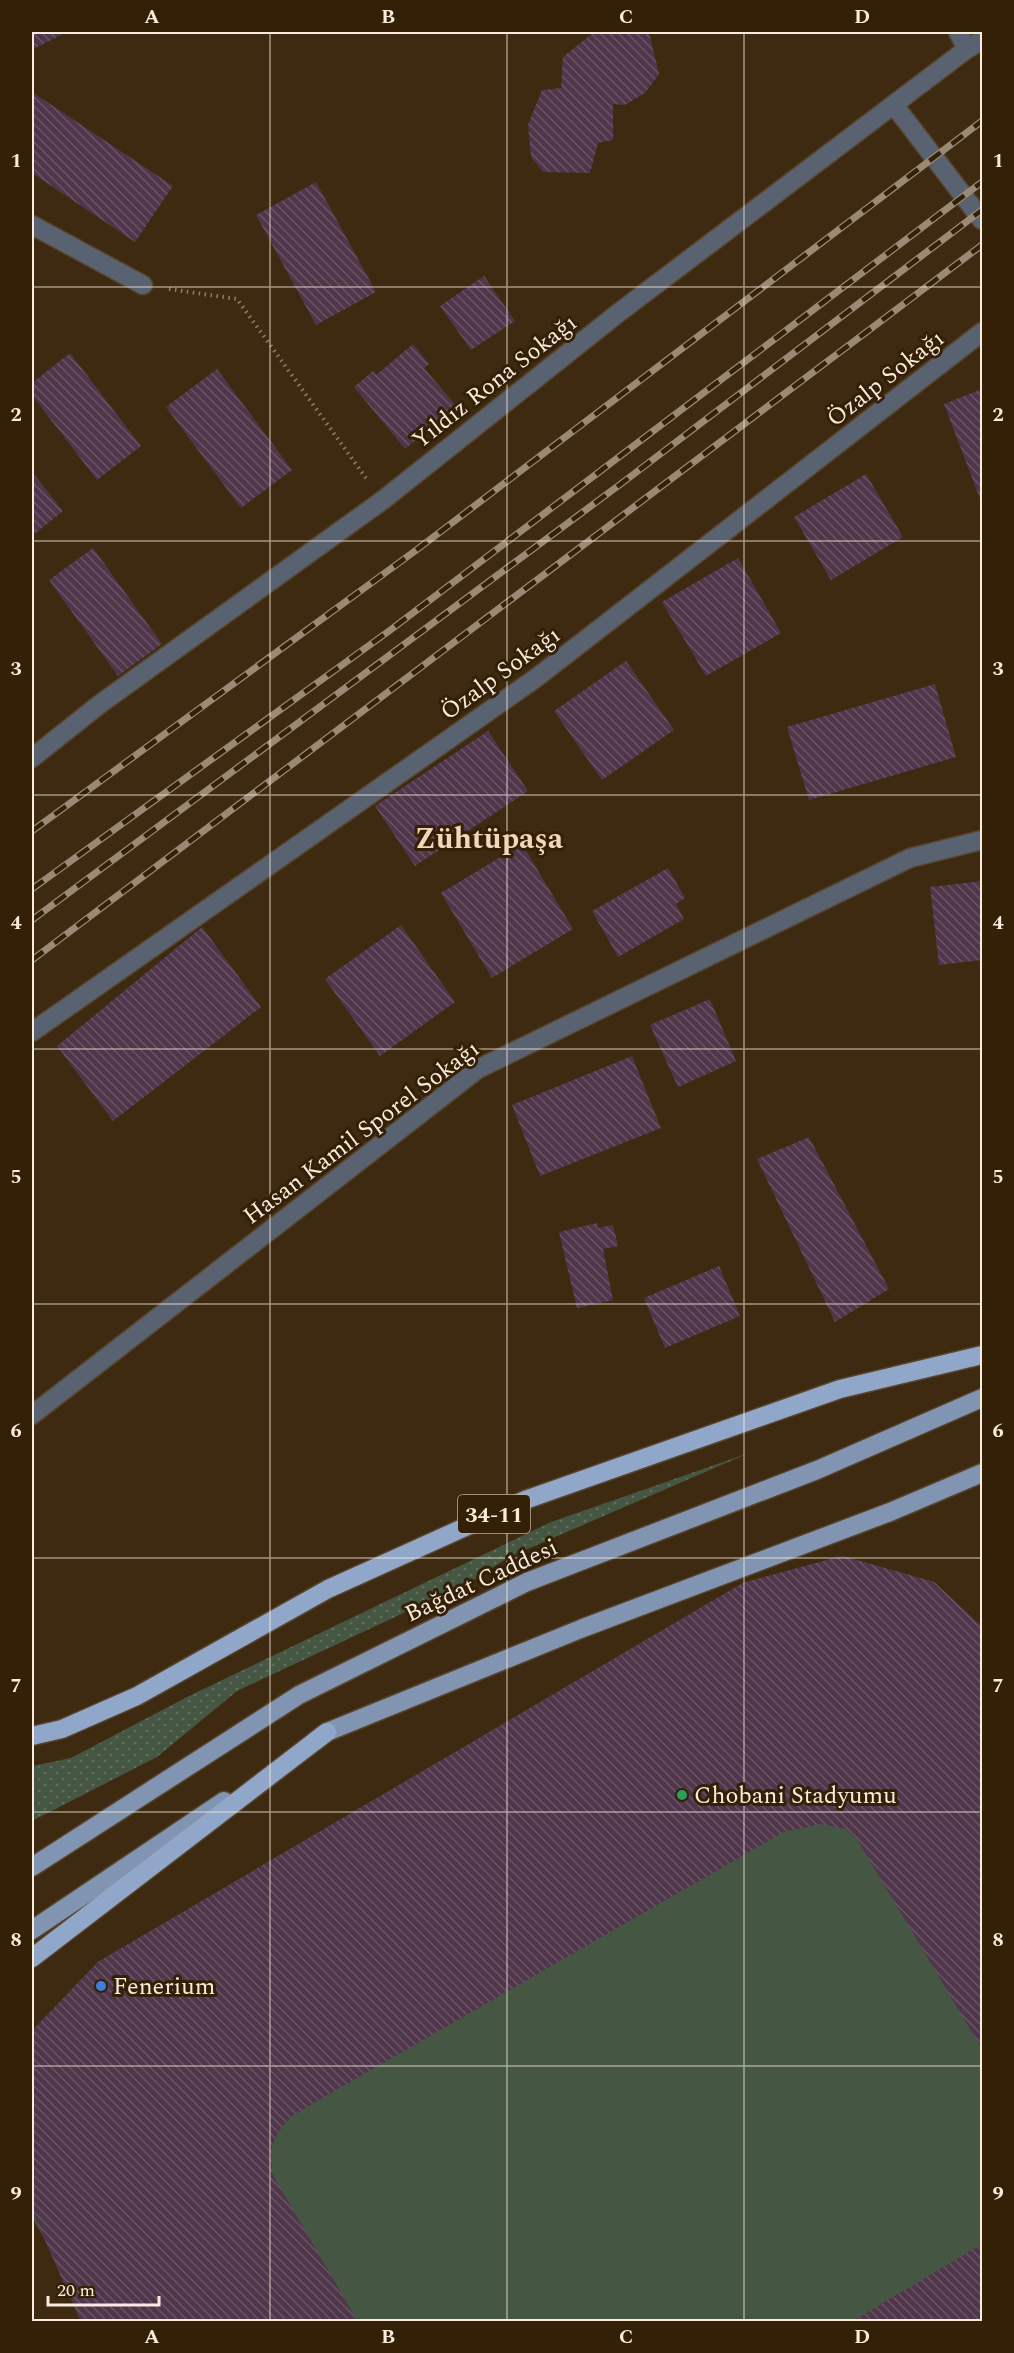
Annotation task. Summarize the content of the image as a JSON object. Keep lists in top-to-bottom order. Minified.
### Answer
{"streets":{"highway":["34-11"],"main road":["Bağdat Caddesi"],"street":["Özalp Sokağı","Yıldız Rona Sokağı","Hasan Kamil Sporel Sokağı"]},"districts":["Zühtüpaşa"],"places":["Chobani Stadyumu","Fenerium"],"scale_bar":"20 m","grid":{"columns":["A","B","C","D"],"rows":["1","2","3","4","5","6","7","8","9"]}}
